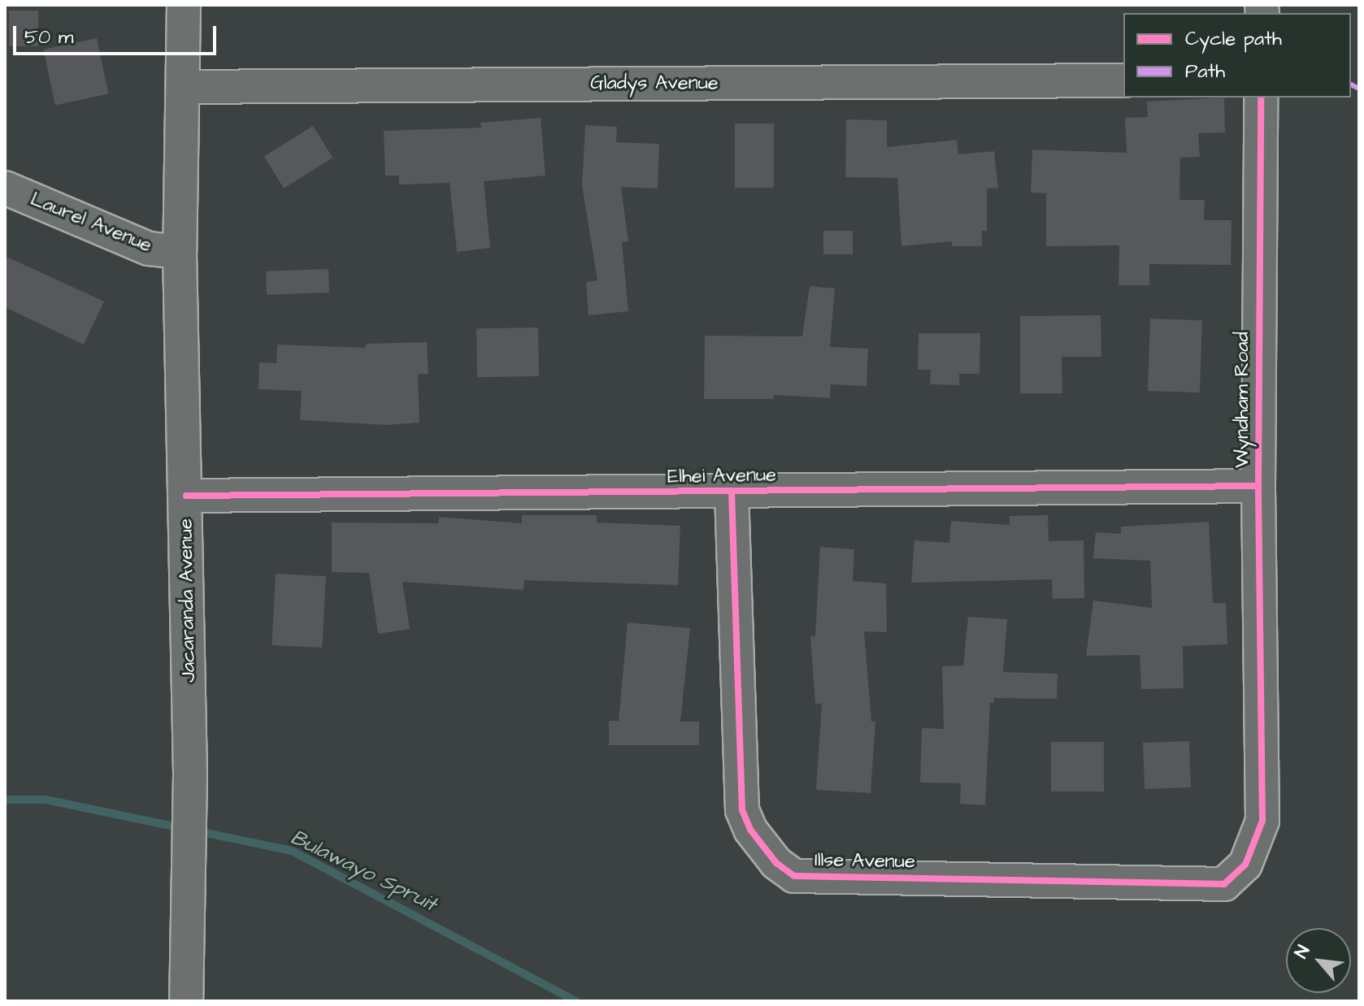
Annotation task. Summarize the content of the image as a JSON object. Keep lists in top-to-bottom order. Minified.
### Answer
{"streets":{"street":["Gladys Avenue","Laurel Avenue","Wyndham Road","Elhei Avenue","Jacaranda Avenue","Illse Avenue"]},"crossings":[["Gladys Avenue","Jacaranda Avenue"],["Laurel Avenue","Jacaranda Avenue"],["Wyndham Road","Elhei Avenue"],["Wyndham Road","Illse Avenue"],["Elhei Avenue","Jacaranda Avenue"],["Elhei Avenue","Illse Avenue"]],"water":["Bulawayo Spruit"],"legend":["Cycle path","Path"],"scale_bar":"50 m","north":"top left"}
